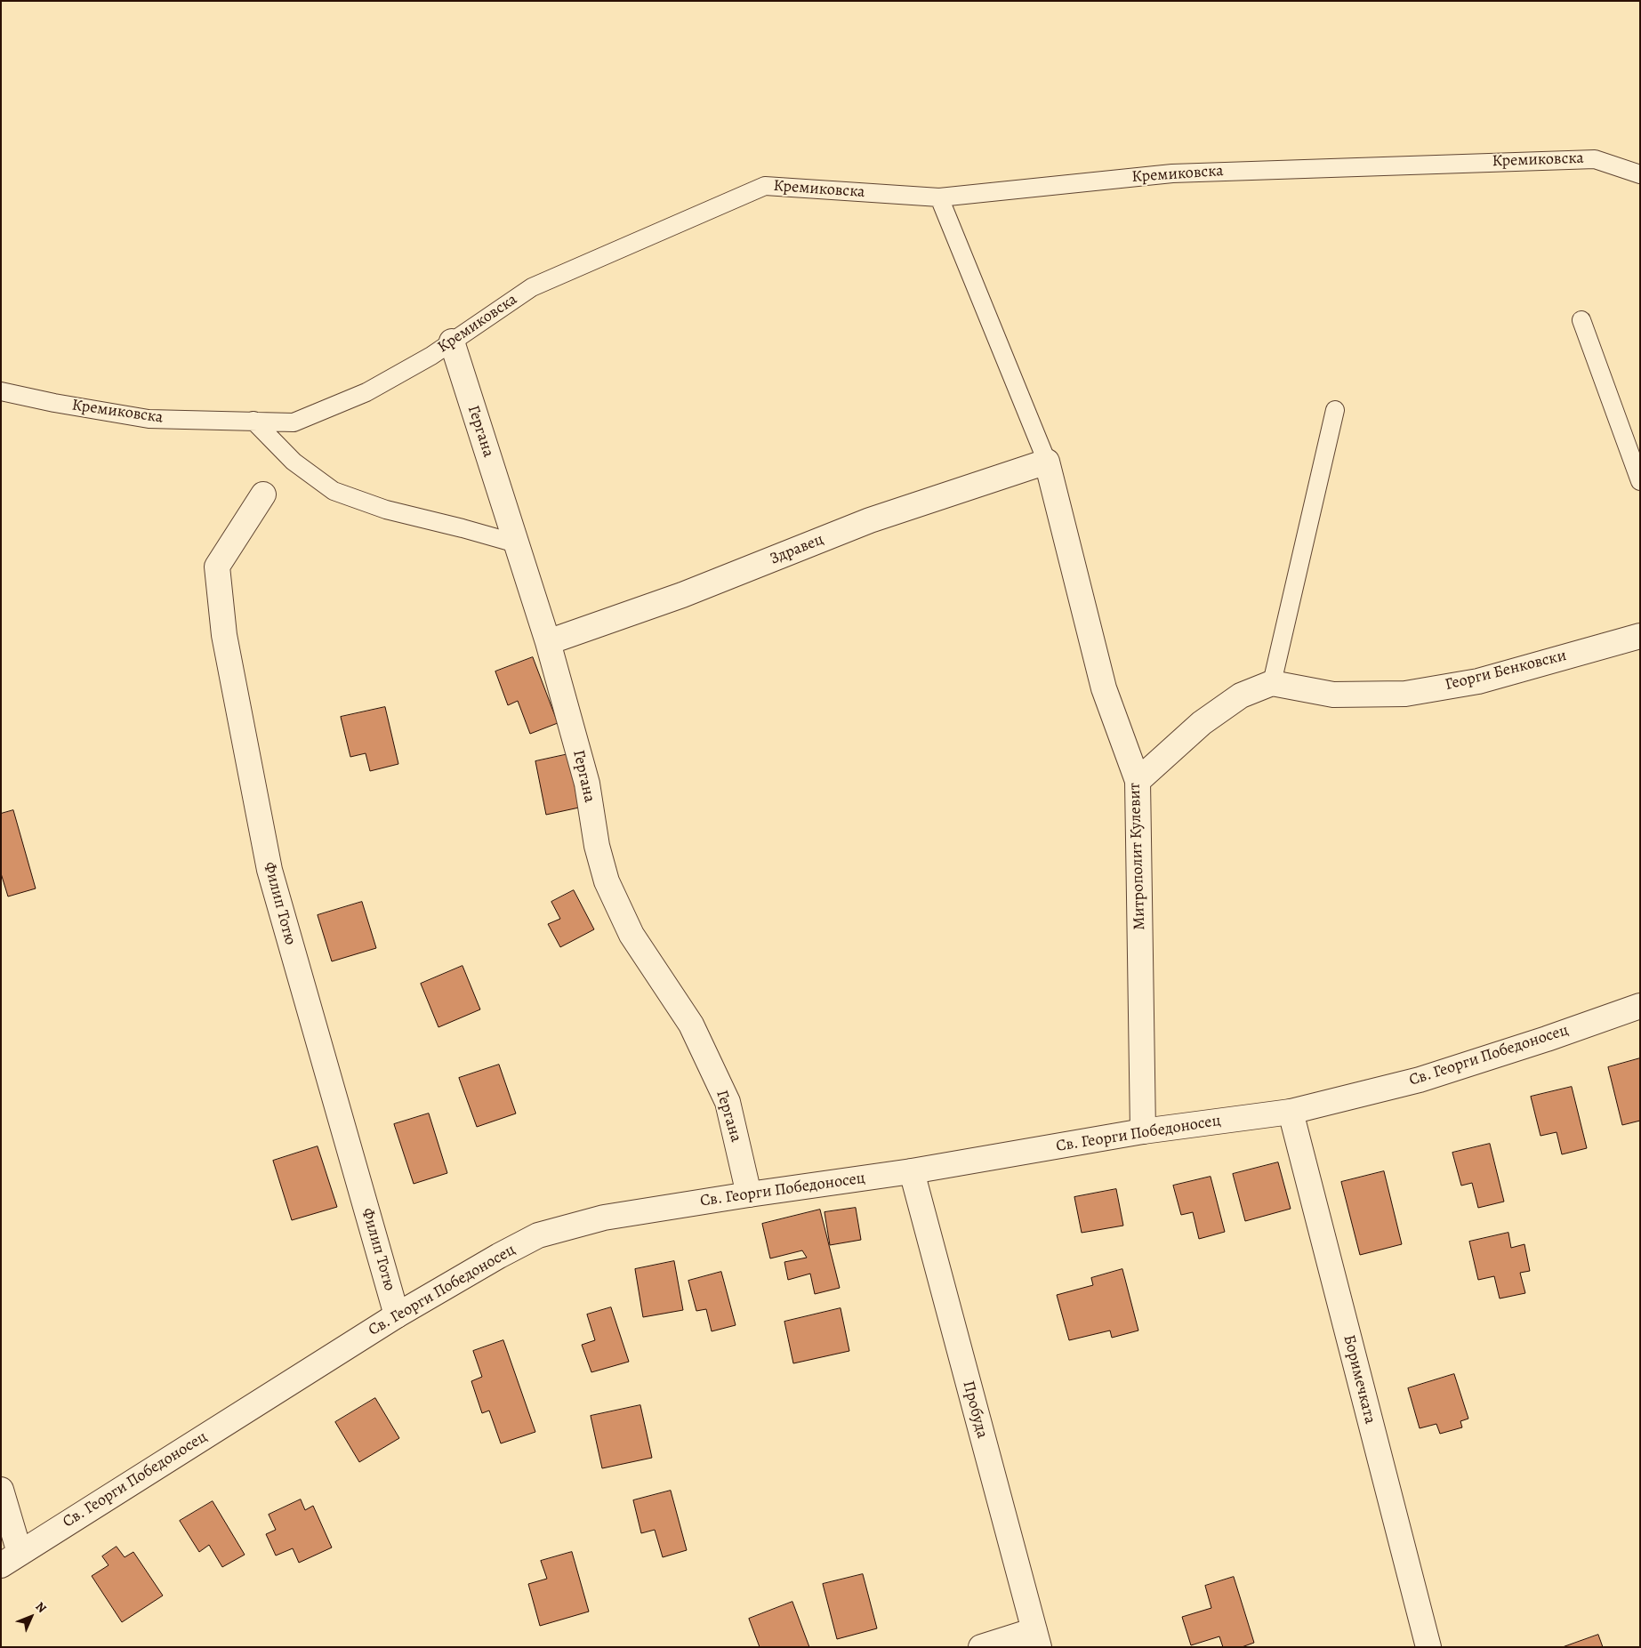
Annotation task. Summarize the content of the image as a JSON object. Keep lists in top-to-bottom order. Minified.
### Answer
{"streets":{"street":["Гергана","Здравец","Георги Бенковски","Митрополит Кулевит","Филип Тотю","Св. Георги Победоносец","Боримечката","Пробуда"],"lane":["Кремиковска"]},"crossings":[["Кремиковска","Гергана"],["Гергана","Здравец"],["Гергана","Св. Георги Победоносец"],["Здравец","Митрополит Кулевит"],["Митрополит Кулевит","Св. Георги Победоносец"],["Филип Тотю","Св. Георги Победоносец"],["Св. Георги Победоносец","Боримечката"],["Св. Георги Победоносец","Пробуда"]],"north":"top right"}
